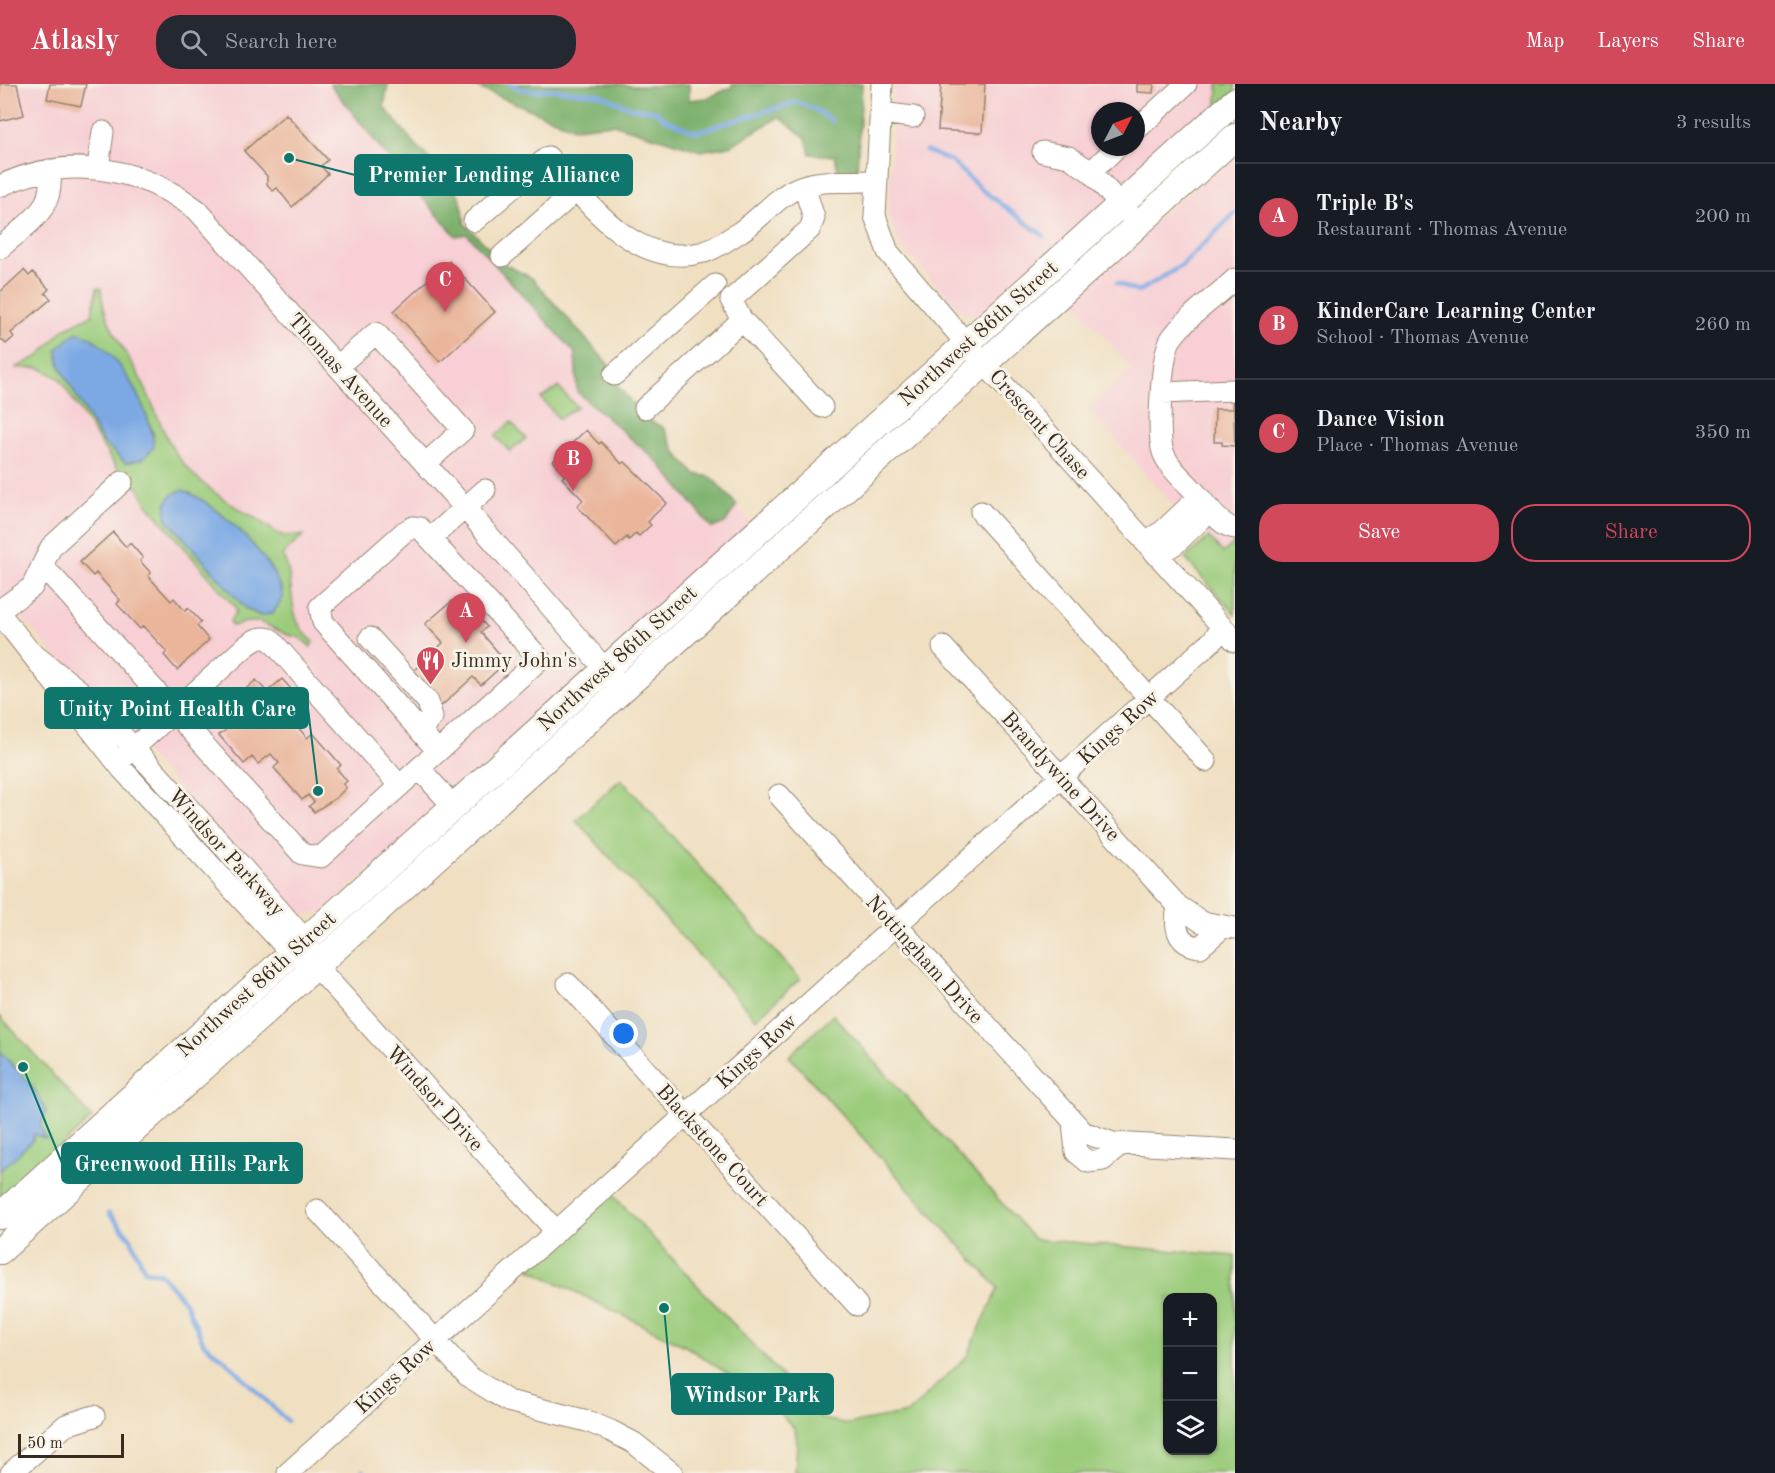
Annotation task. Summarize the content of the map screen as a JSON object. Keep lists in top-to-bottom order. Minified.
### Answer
{"streets":{"main road":["Northwest 86th Street"],"street":["Thomas Avenue","Crescent Chase","Kings Row","Brandywine Drive","Windsor Parkway","Nottingham Drive","Windsor Drive","Blackstone Court"]},"crossings":[["Northwest 86th Street","Thomas Avenue"],["Northwest 86th Street","Crescent Chase"],["Northwest 86th Street","Windsor Parkway"],["Northwest 86th Street","Windsor Drive"],["Crescent Chase","Kings Row"],["Kings Row","Brandywine Drive"],["Kings Row","Nottingham Drive"],["Kings Row","Windsor Drive"],["Kings Row","Blackstone Court"],["Windsor Parkway","Windsor Drive"]],"places":{"other":["Premier Lending Alliance","Unity Point Health Care","Greenwood Hills Park","Windsor Park"],"restaurant":["Jimmy John's"]},"scale_bar":"50 m","north":"top right","page":{"header":"Atlasly","search":"Search here","nav":["Map","Layers","Share"],"heading":["Nearby","3 results"],"list":[{"mark":"A","name":"Triple B's","note":"Restaurant · Thomas Avenue","value":"200 m"},{"mark":"B","name":"KinderCare Learning Center","note":"School · Thomas Avenue","value":"260 m"},{"mark":"C","name":"Dance Vision","note":"Place · Thomas Avenue","value":"350 m"}],"pins":["C","B","A"],"buttons":["Save","Share"],"map_buttons":["+","−"],"scale":"50 m"}}
